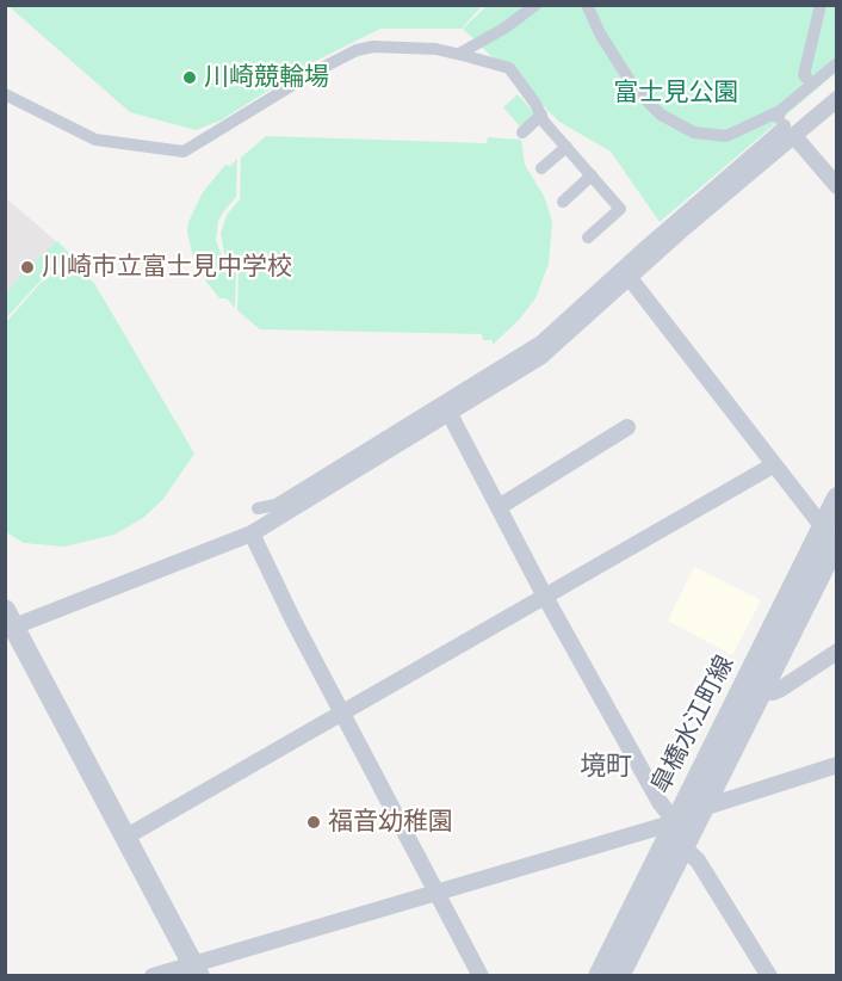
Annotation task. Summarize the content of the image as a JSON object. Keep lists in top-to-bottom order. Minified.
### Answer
{"streets":{"street":["皐橋水江町線"]},"districts":["境町"],"parks":["富士見公園"],"places":["川崎競輪場","川崎市立富士見中学校","福音幼稚園"]}
